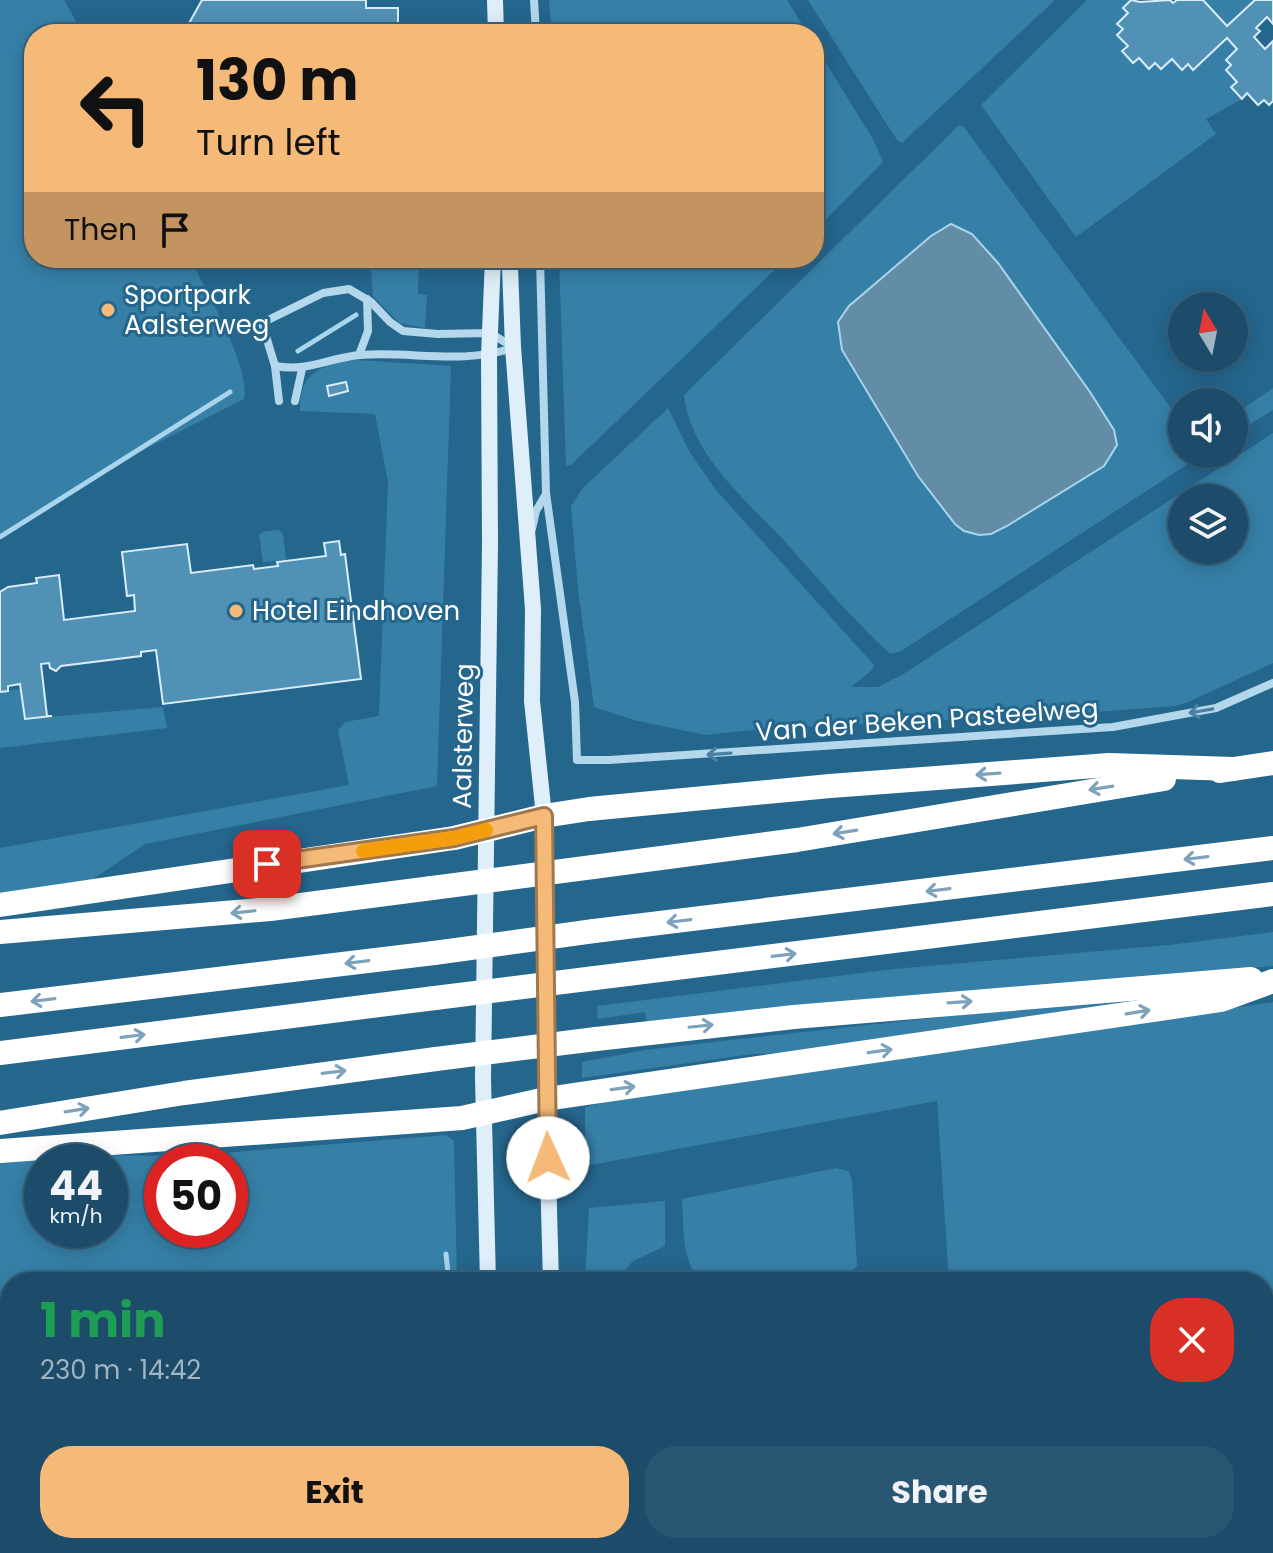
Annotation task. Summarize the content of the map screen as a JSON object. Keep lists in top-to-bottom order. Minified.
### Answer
{"streets":{"main road":["Aalsterweg"],"street":["Van der Beken Pasteelweg"]},"places":["Sportpark Aalsterweg","Hotel Eindhoven"],"north":"top","page":{"turn":["130 m","Turn left"],"then":"Then","speed":"44 km/h","limit":"50","heading":["1 min","230 m · 14:42"],"buttons":["Exit","Share"]}}
